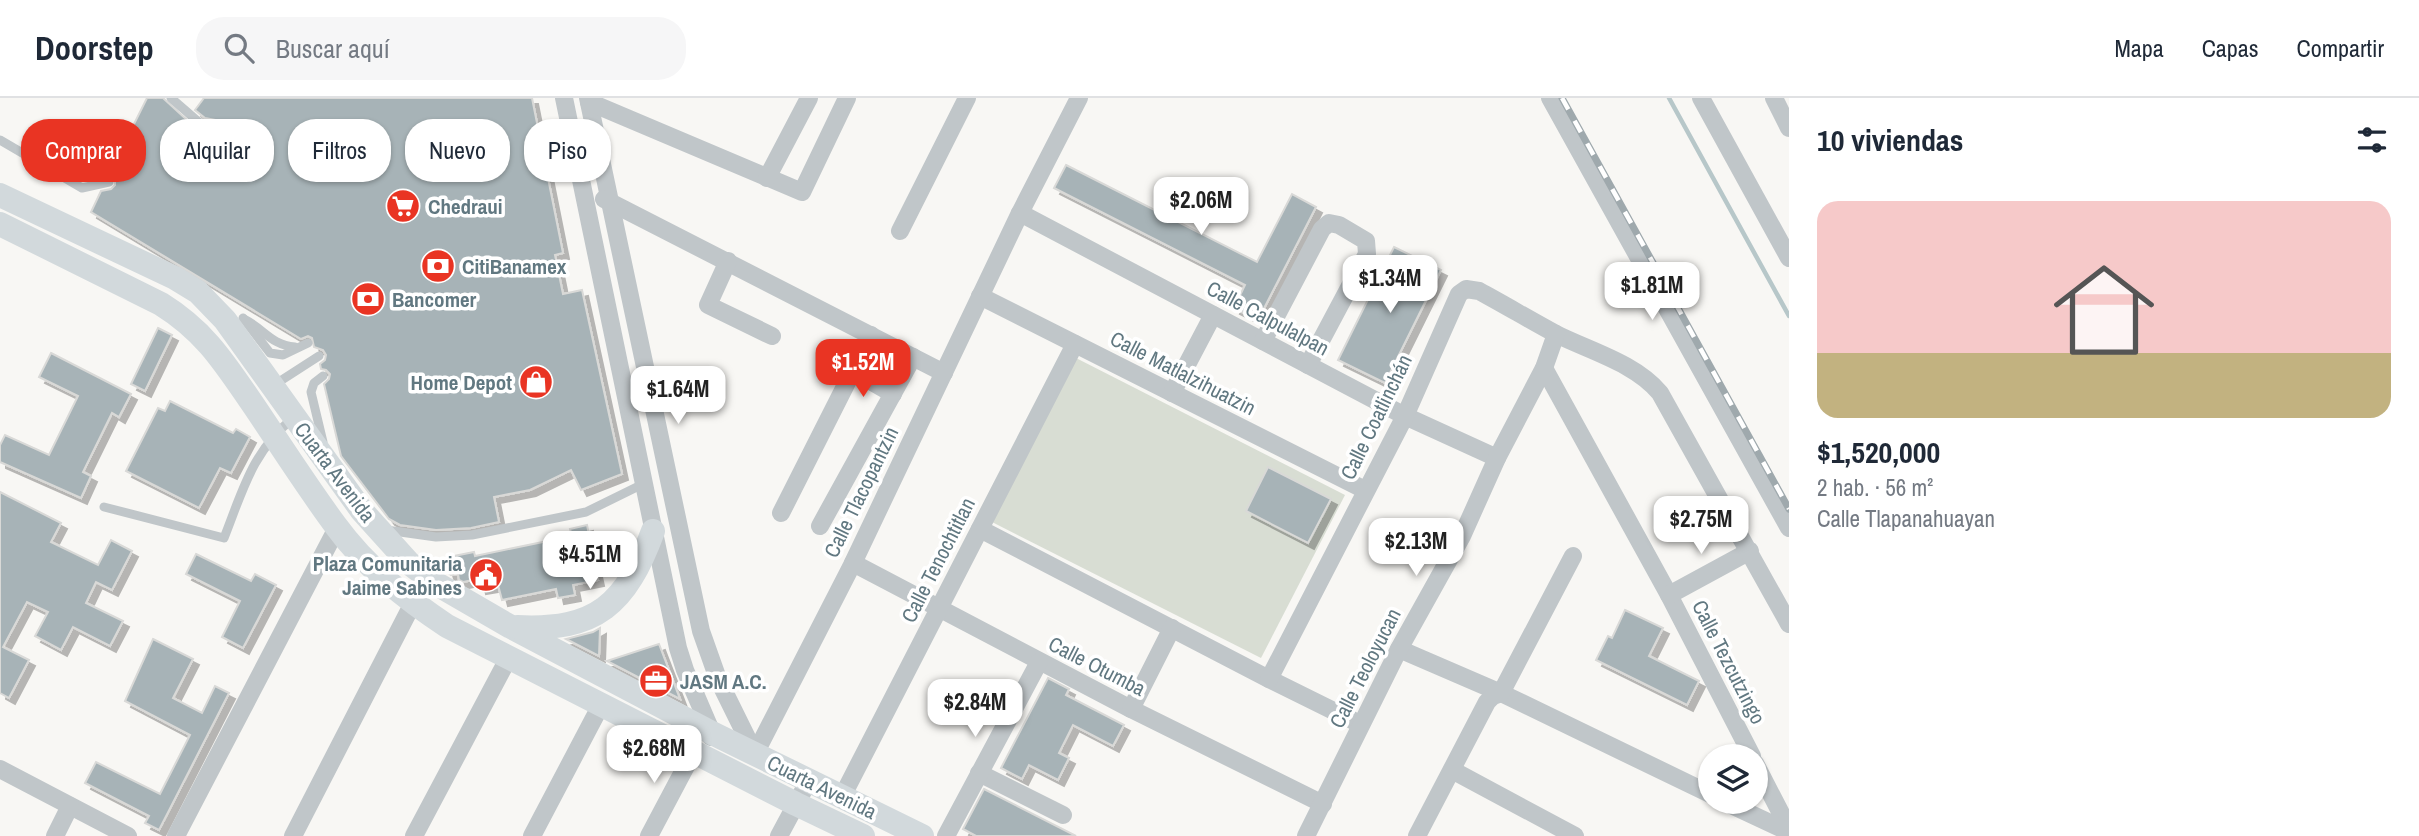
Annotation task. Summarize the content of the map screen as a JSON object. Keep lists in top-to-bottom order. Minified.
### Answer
{"streets":{"main road":["Cuarta Avenida"],"street":["Calle Calpulalpan","Calle Matlalzihuatzin","Calle Coatlinchán","Calle Tlacopantzin","Calle Tenochtitlan","Calle Tezcutzingo","Calle Otumba","Calle Teoloyucan"]},"crossings":[["Calle Calpulalpan","Calle Coatlinchán"],["Calle Calpulalpan","Calle Tlacopantzin"],["Calle Calpulalpan","Calle Teoloyucan"],["Calle Matlalzihuatzin","Calle Coatlinchán"],["Calle Matlalzihuatzin","Calle Tlacopantzin"],["Calle Matlalzihuatzin","Calle Tenochtitlan"],["Calle Coatlinchán","Calle Teoloyucan"],["Cuarta Avenida","Calle Tlacopantzin"],["Cuarta Avenida","Calle Tenochtitlan"],["Calle Tlacopantzin","Calle Otumba"],["Calle Tenochtitlan","Calle Otumba"],["Calle Tezcutzingo","Calle Teoloyucan"],["Calle Otumba","Calle Teoloyucan"]],"places":{"supermarket":["Chedraui"],"bank":["CitiBanamex","Bancomer"],"shop":["Home Depot"],"public building":["Plaza Comunitaria Jaime Sabines"],"office":["JASM A.C."]},"page":{"header":"Doorstep","search":"Buscar aquí","nav":["Mapa","Capas","Compartir"],"heading":"10 viviendas","chip":["Comprar","Alquilar","Filtros","Nuevo","Piso"],"price":["$2.06M","$1.34M","$1.81M","$1.52M","$1.64M","$2.75M","$2.13M","$4.51M","$2.84M","$2.68M"],"list":[{"name":"$1,520,000","note":"2 hab. · 56 m² · Calle Tlapanahuayan"}]}}
